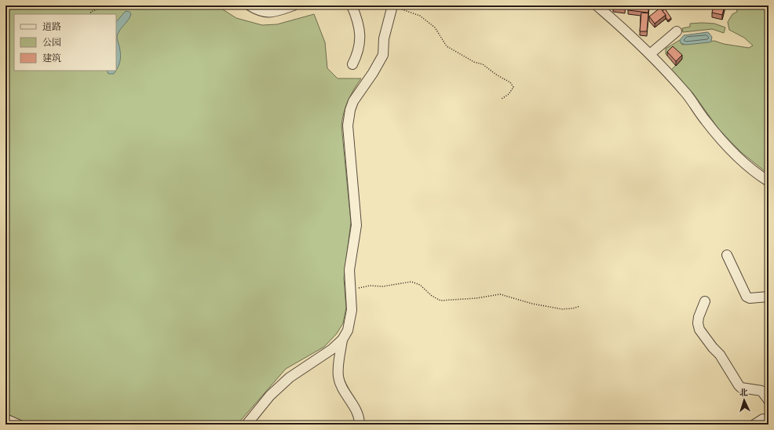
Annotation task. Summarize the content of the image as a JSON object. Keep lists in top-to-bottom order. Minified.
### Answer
{"legend":["道路","公园","建筑"],"north":"top"}
